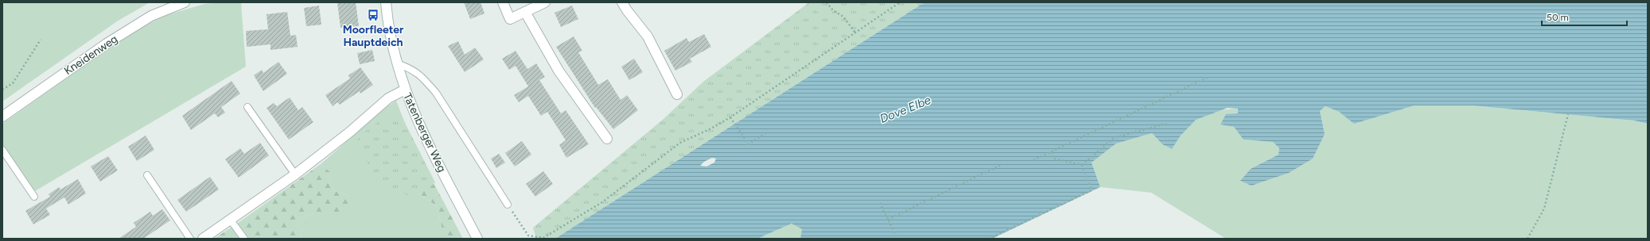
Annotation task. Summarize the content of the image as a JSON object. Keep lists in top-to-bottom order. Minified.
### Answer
{"streets":{"street":["Kneidenweg","Tatenberger Weg"]},"water":["Dove Elbe"],"places":{"bus stop":["Moorfleeter Hauptdeich"]},"scale_bar":"50 m"}
